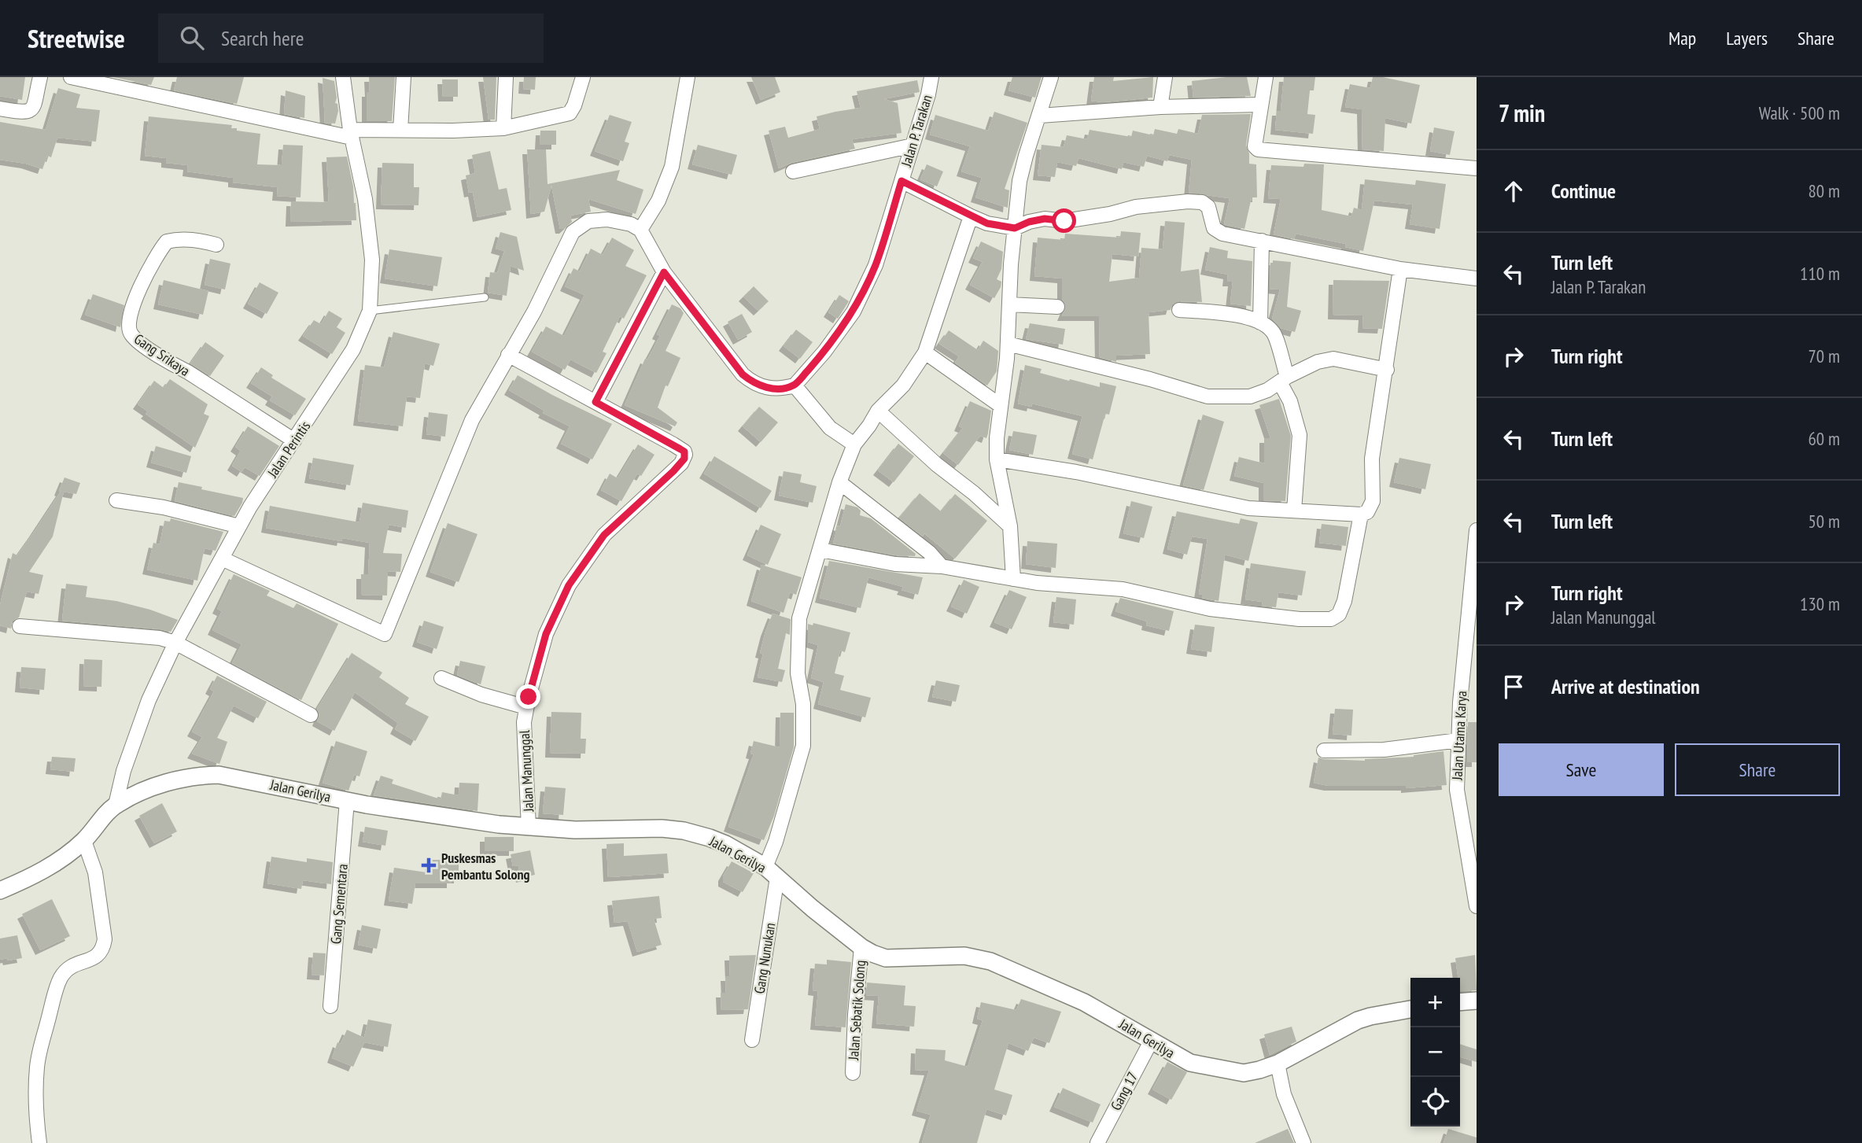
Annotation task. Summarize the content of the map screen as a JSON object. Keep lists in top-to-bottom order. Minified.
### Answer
{"streets":{"street":["Jalan P. Tarakan","Gang Srikaya","Jalan Perintis","Jalan Utama Karya","Jalan Manunggal","Jalan Gerilya","Gang Sementara","Gang Nunukan","Jalan Sebatik Solong","Gang 17"]},"crossings":[["Gang Srikaya","Jalan Perintis"],["Jalan Perintis","Jalan Gerilya"],["Jalan Manunggal","Jalan Gerilya"],["Jalan Gerilya","Gang Sementara"],["Jalan Gerilya","Gang Nunukan"],["Jalan Gerilya","Jalan Sebatik Solong"],["Jalan Gerilya","Gang 17"]],"places":{"health":["Puskesmas Pembantu Solong"]},"page":{"header":"Streetwise","search":"Search here","nav":["Map","Layers","Share"],"heading":["7 min","Walk · 500 m"],"list":[["Continue","80 m"],["Turn left","Jalan P. Tarakan","110 m"],["Turn right","70 m"],["Turn left","60 m"],["Turn left","50 m"],["Turn right","Jalan Manunggal","130 m"],"Arrive at destination"],"buttons":["Save","Share"],"map_buttons":["+","−"]}}
